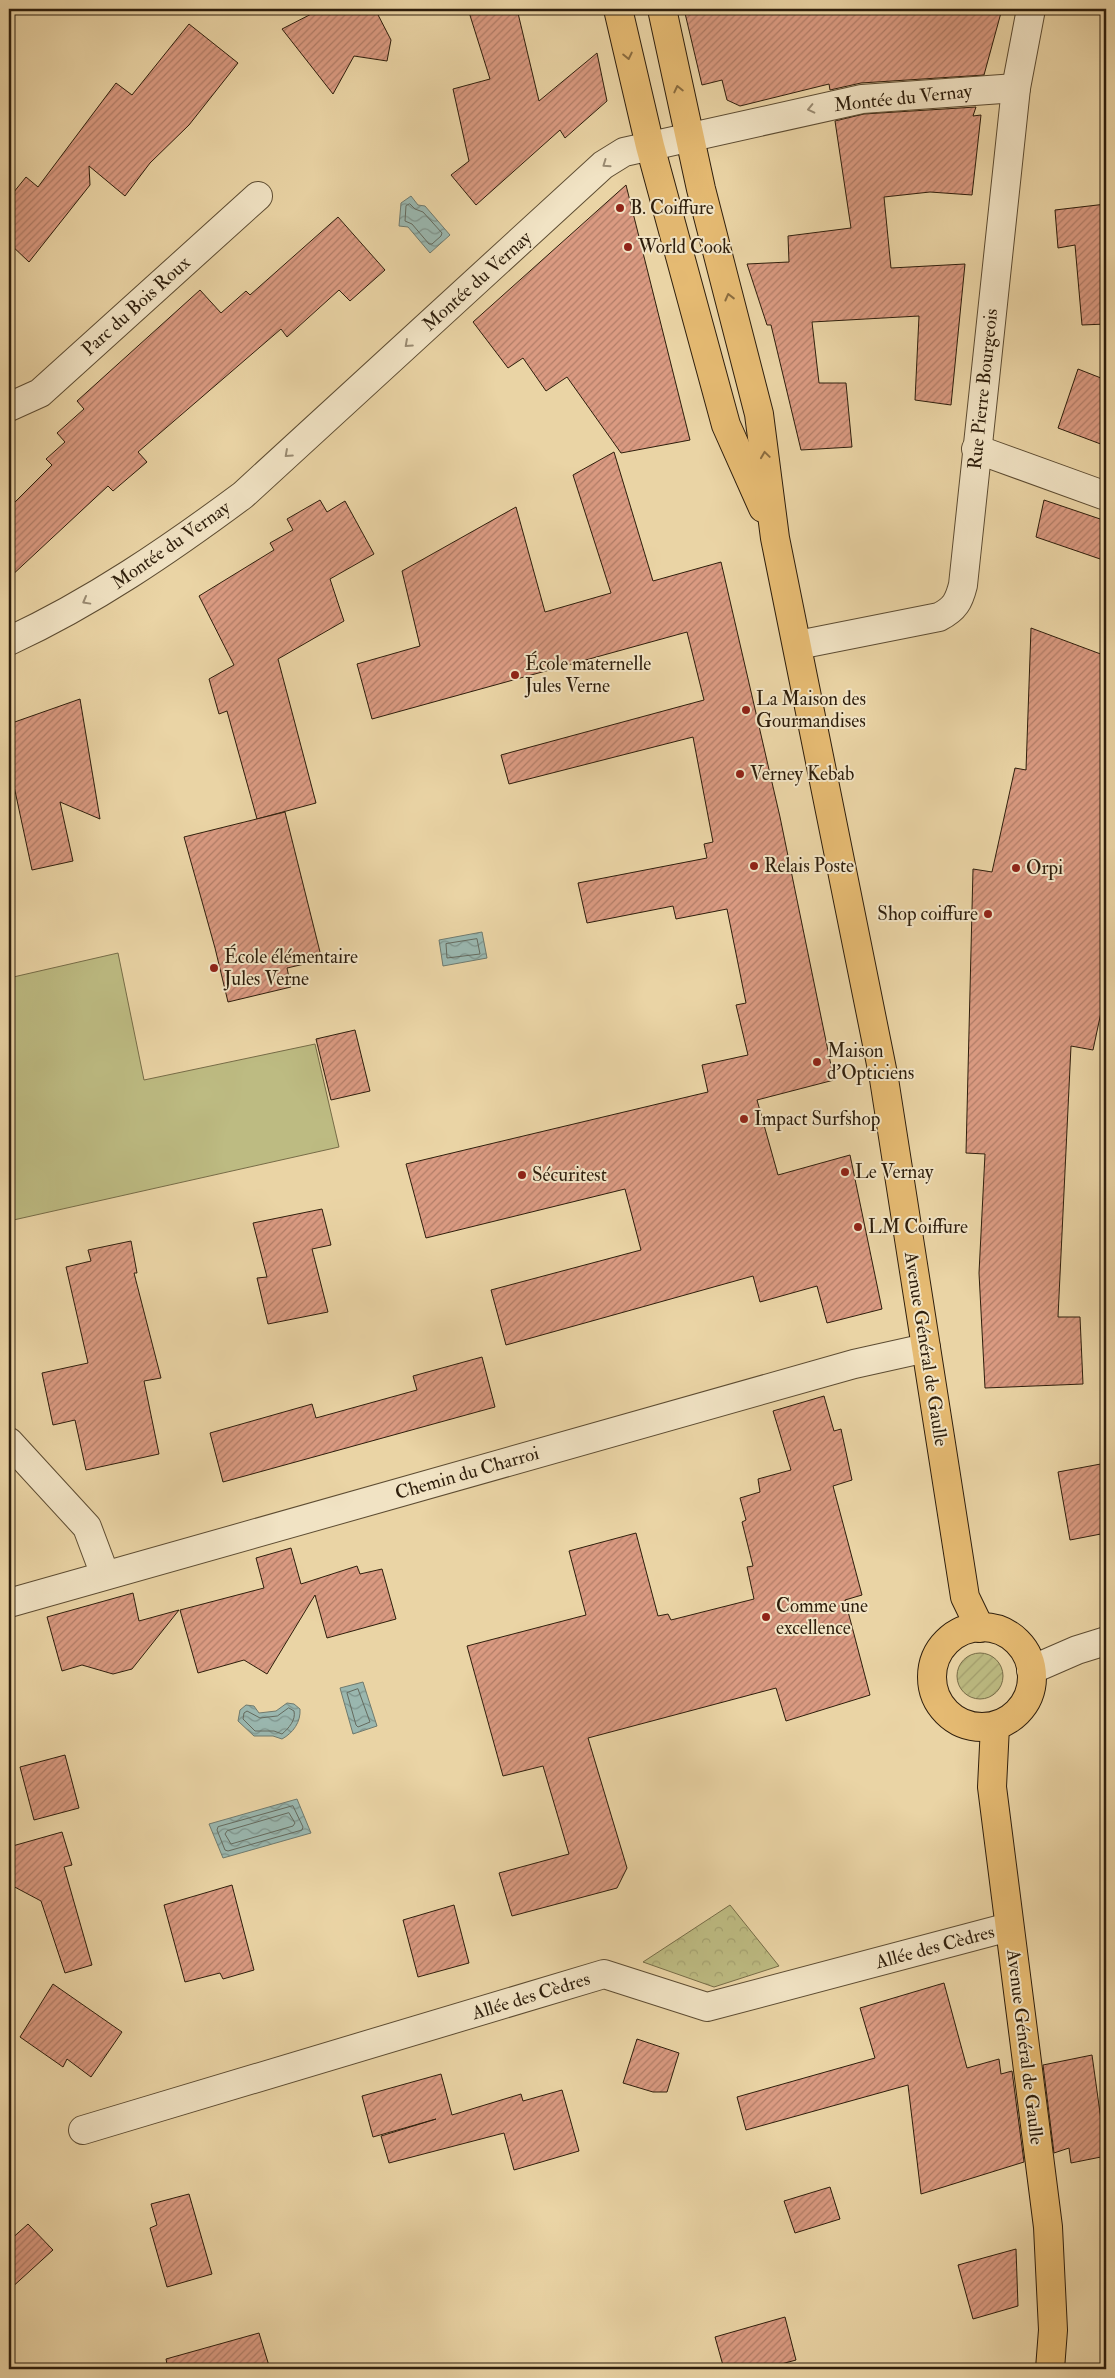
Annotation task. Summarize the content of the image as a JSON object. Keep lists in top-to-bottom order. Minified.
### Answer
{"streets":{"main road":["Avenue Général de Gaulle"],"street":["Montée du Vernay","Parc du Bois Roux","Rue Pierre Bourgeois","Chemin du Charroi","Allée des Cèdres"]},"crossings":[["Montée du Vernay","Rue Pierre Bourgeois"],["Montée du Vernay","Avenue Général de Gaulle"],["Rue Pierre Bourgeois","Avenue Général de Gaulle"],["Avenue Général de Gaulle","Chemin du Charroi"],["Avenue Général de Gaulle","Allée des Cèdres"]],"one_way":["Montée du Vernay"],"places":["B. Coiffure","World Cook","École maternelle Jules Verne","La Maison des Gourmandises","Verney Kebab","Relais Poste","Orpi","Shop coiffure","École élémentaire Jules Verne","Maison d'Opticiens","Impact Surfshop","Le Vernay","Sécuritest","LM Coiffure","Comme une excellence"]}
